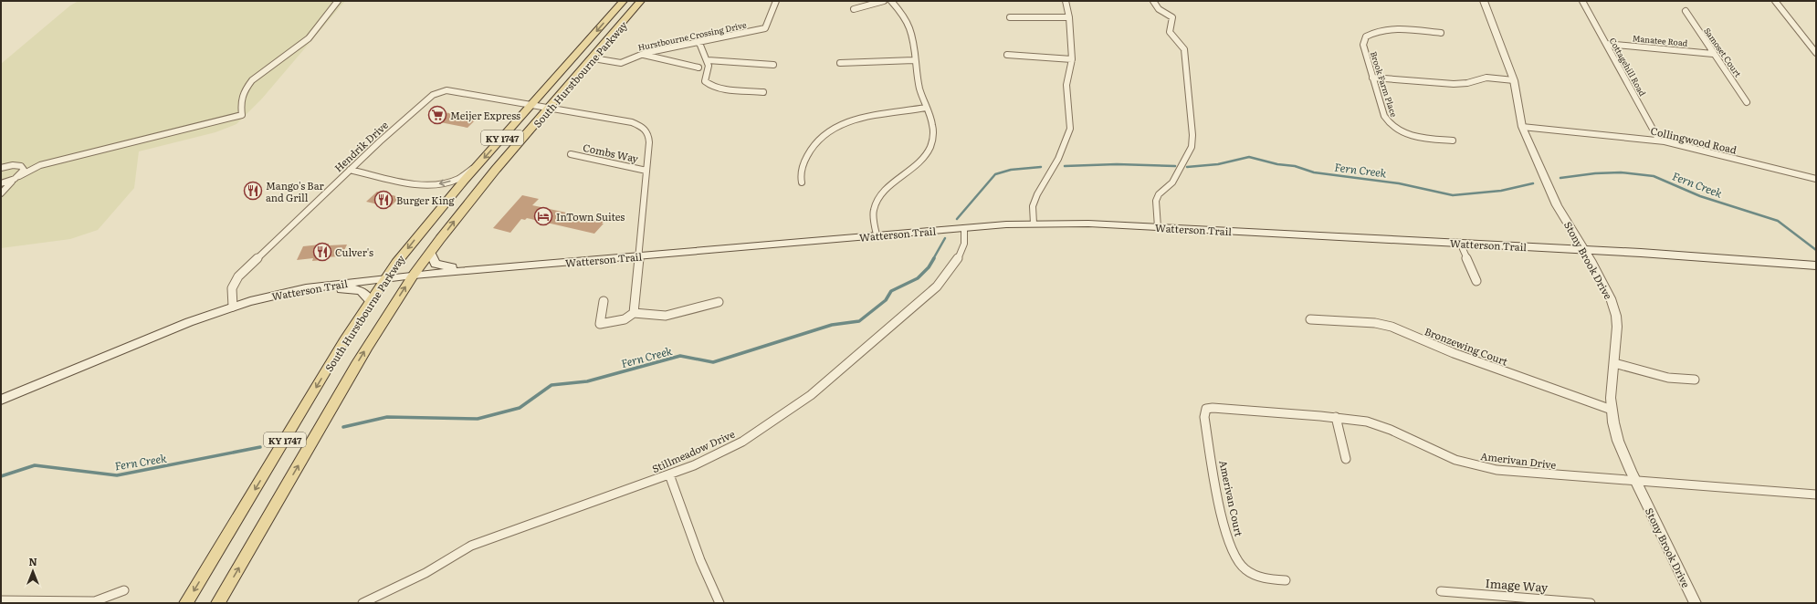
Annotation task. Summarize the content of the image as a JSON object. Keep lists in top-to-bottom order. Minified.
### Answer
{"streets":{"main road":["South Hurstbourne Parkway","KY 1747","Watterson Trail"],"street":["Hurstbourne Crossing Drive","Manatee Road","Samoset Court","Cottagehill Road","Brook Farm Place","Collingwood Road","Hendrik Drive","Combs Way","Stony Brook Drive","Bronzewing Court","Stillmeadow Drive","Amerivan Drive","Amerivan Court","Image Way"]},"crossings":[["Hurstbourne Crossing Drive","South Hurstbourne Parkway"],["Manatee Road","Samoset Court"],["Manatee Road","Cottagehill Road"],["Cottagehill Road","Collingwood Road"],["South Hurstbourne Parkway","Hendrik Drive"],["South Hurstbourne Parkway","Watterson Trail"],["Collingwood Road","Stony Brook Drive"],["Hendrik Drive","Combs Way"],["Hendrik Drive","Watterson Trail"],["Watterson Trail","Stony Brook Drive"],["Watterson Trail","Stillmeadow Drive"],["Stony Brook Drive","Bronzewing Court"],["Stony Brook Drive","Amerivan Drive"],["Amerivan Drive","Amerivan Court"]],"water":["Fern Creek"],"places":{"supermarket":["Meijer Express"],"restaurant":["Mango's Bar and Grill","Burger King","Culver's"],"hotel":["InTown Suites"]},"north":"top"}
